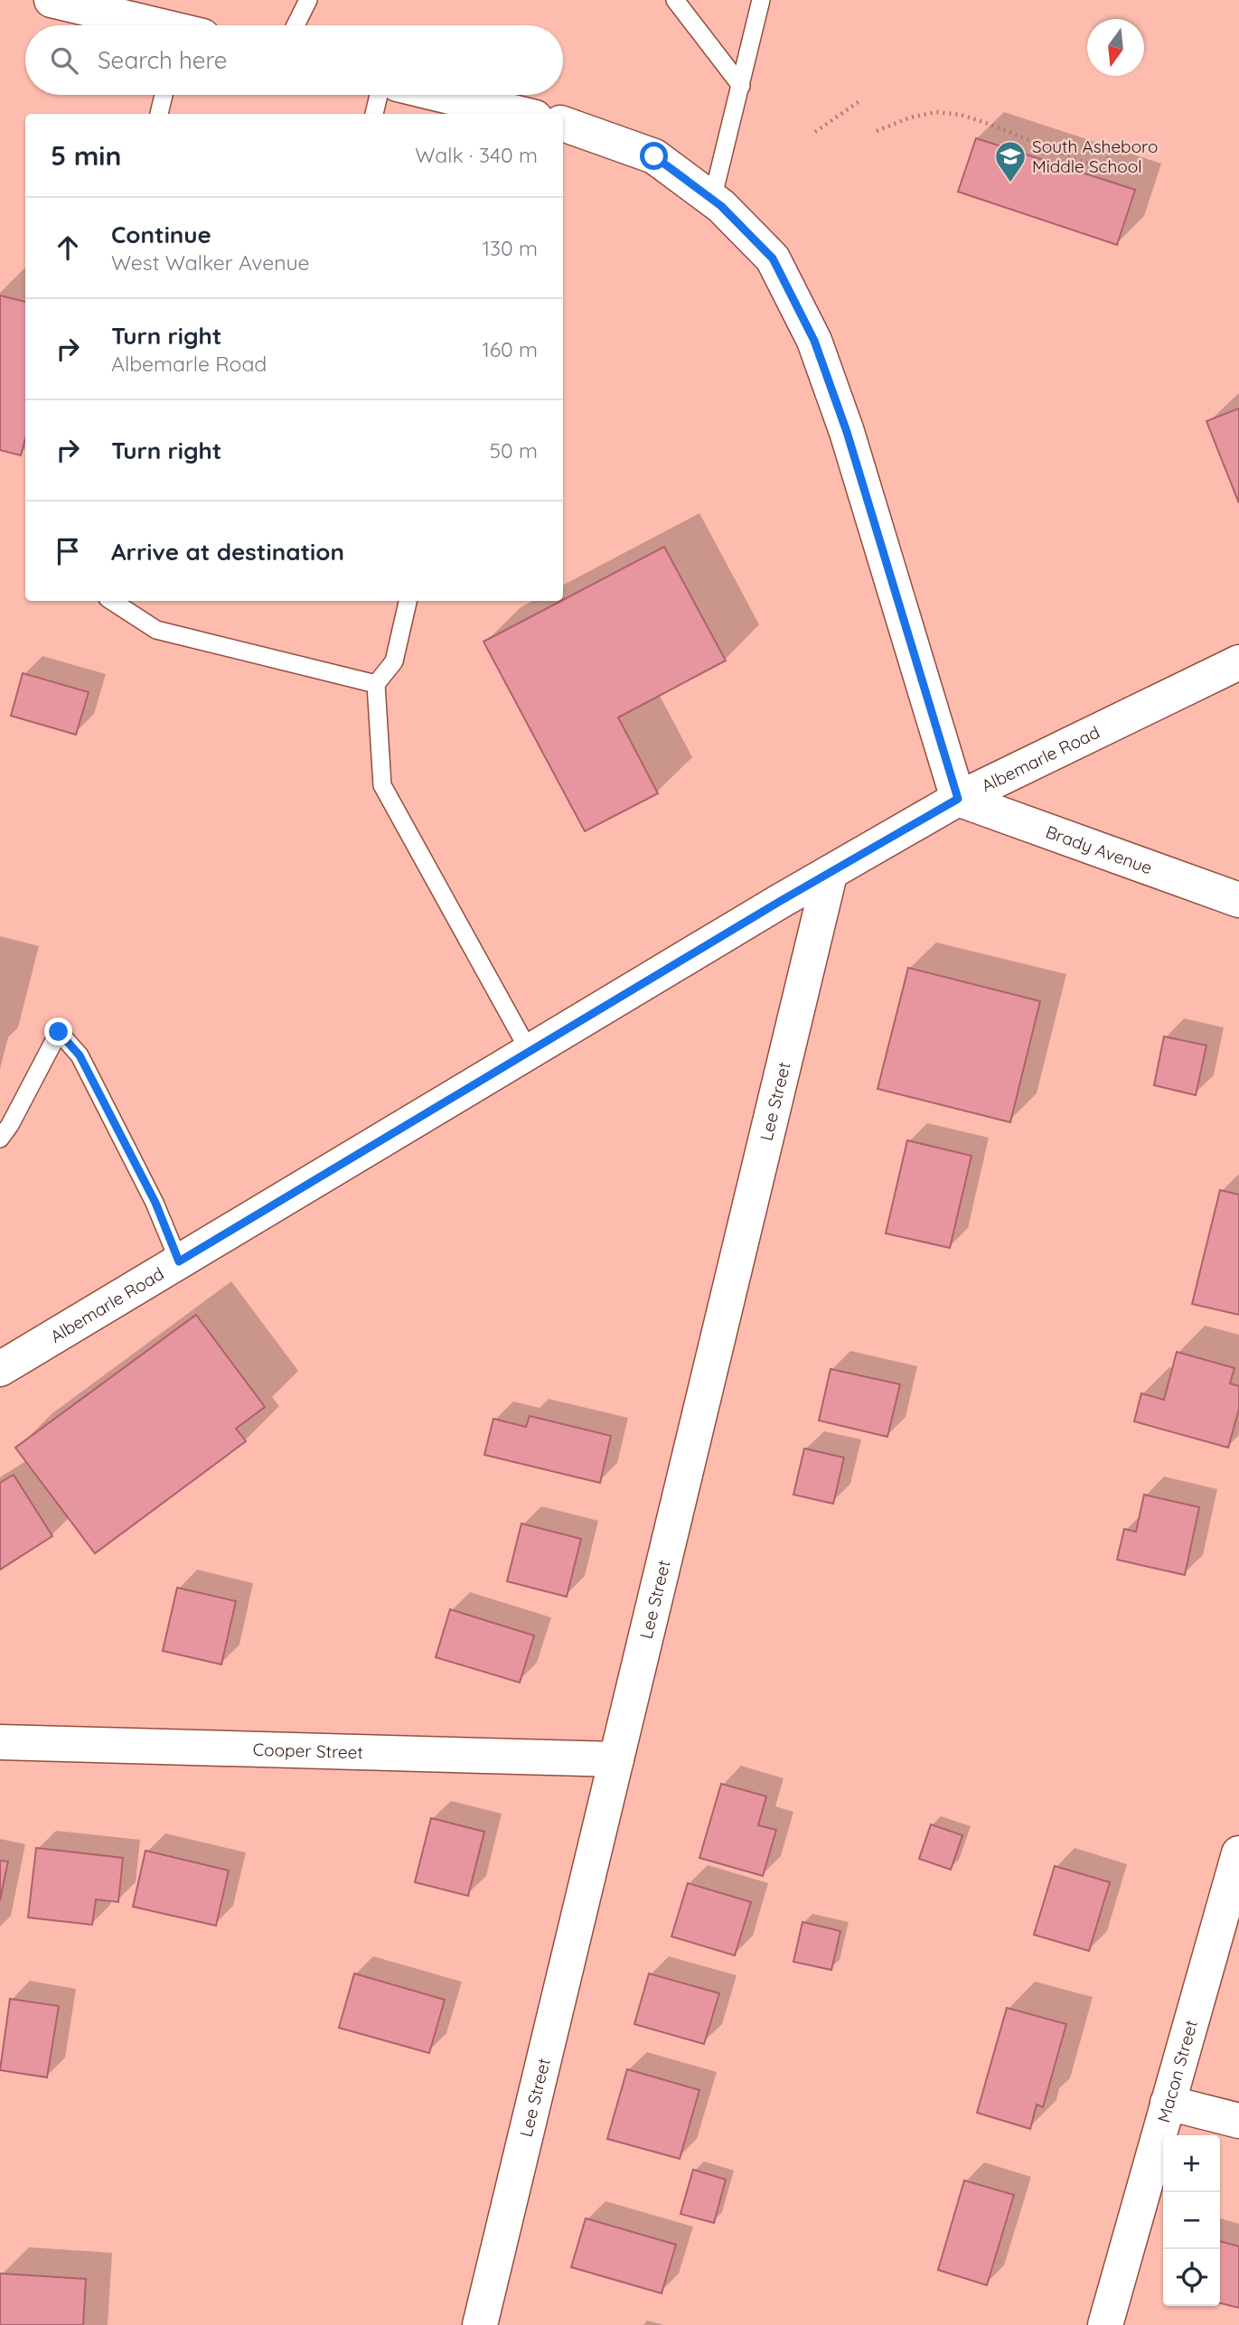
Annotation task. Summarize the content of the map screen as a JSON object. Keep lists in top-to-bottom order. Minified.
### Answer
{"streets":{"street":["Albemarle Road","Brady Avenue","Lee Street","Cooper Street","Macon Street"]},"crossings":[["Albemarle Road","Brady Avenue"],["Albemarle Road","Lee Street"],["Lee Street","Cooper Street"]],"places":{"school or university":["South Asheboro Middle School"]},"north":"bottom","page":{"search":"Search here","heading":["5 min","Walk · 340 m"],"list":[["Continue","West Walker Avenue","130 m"],["Turn right","Albemarle Road","160 m"],["Turn right","50 m"],"Arrive at destination"],"map_buttons":["+","−"]}}
